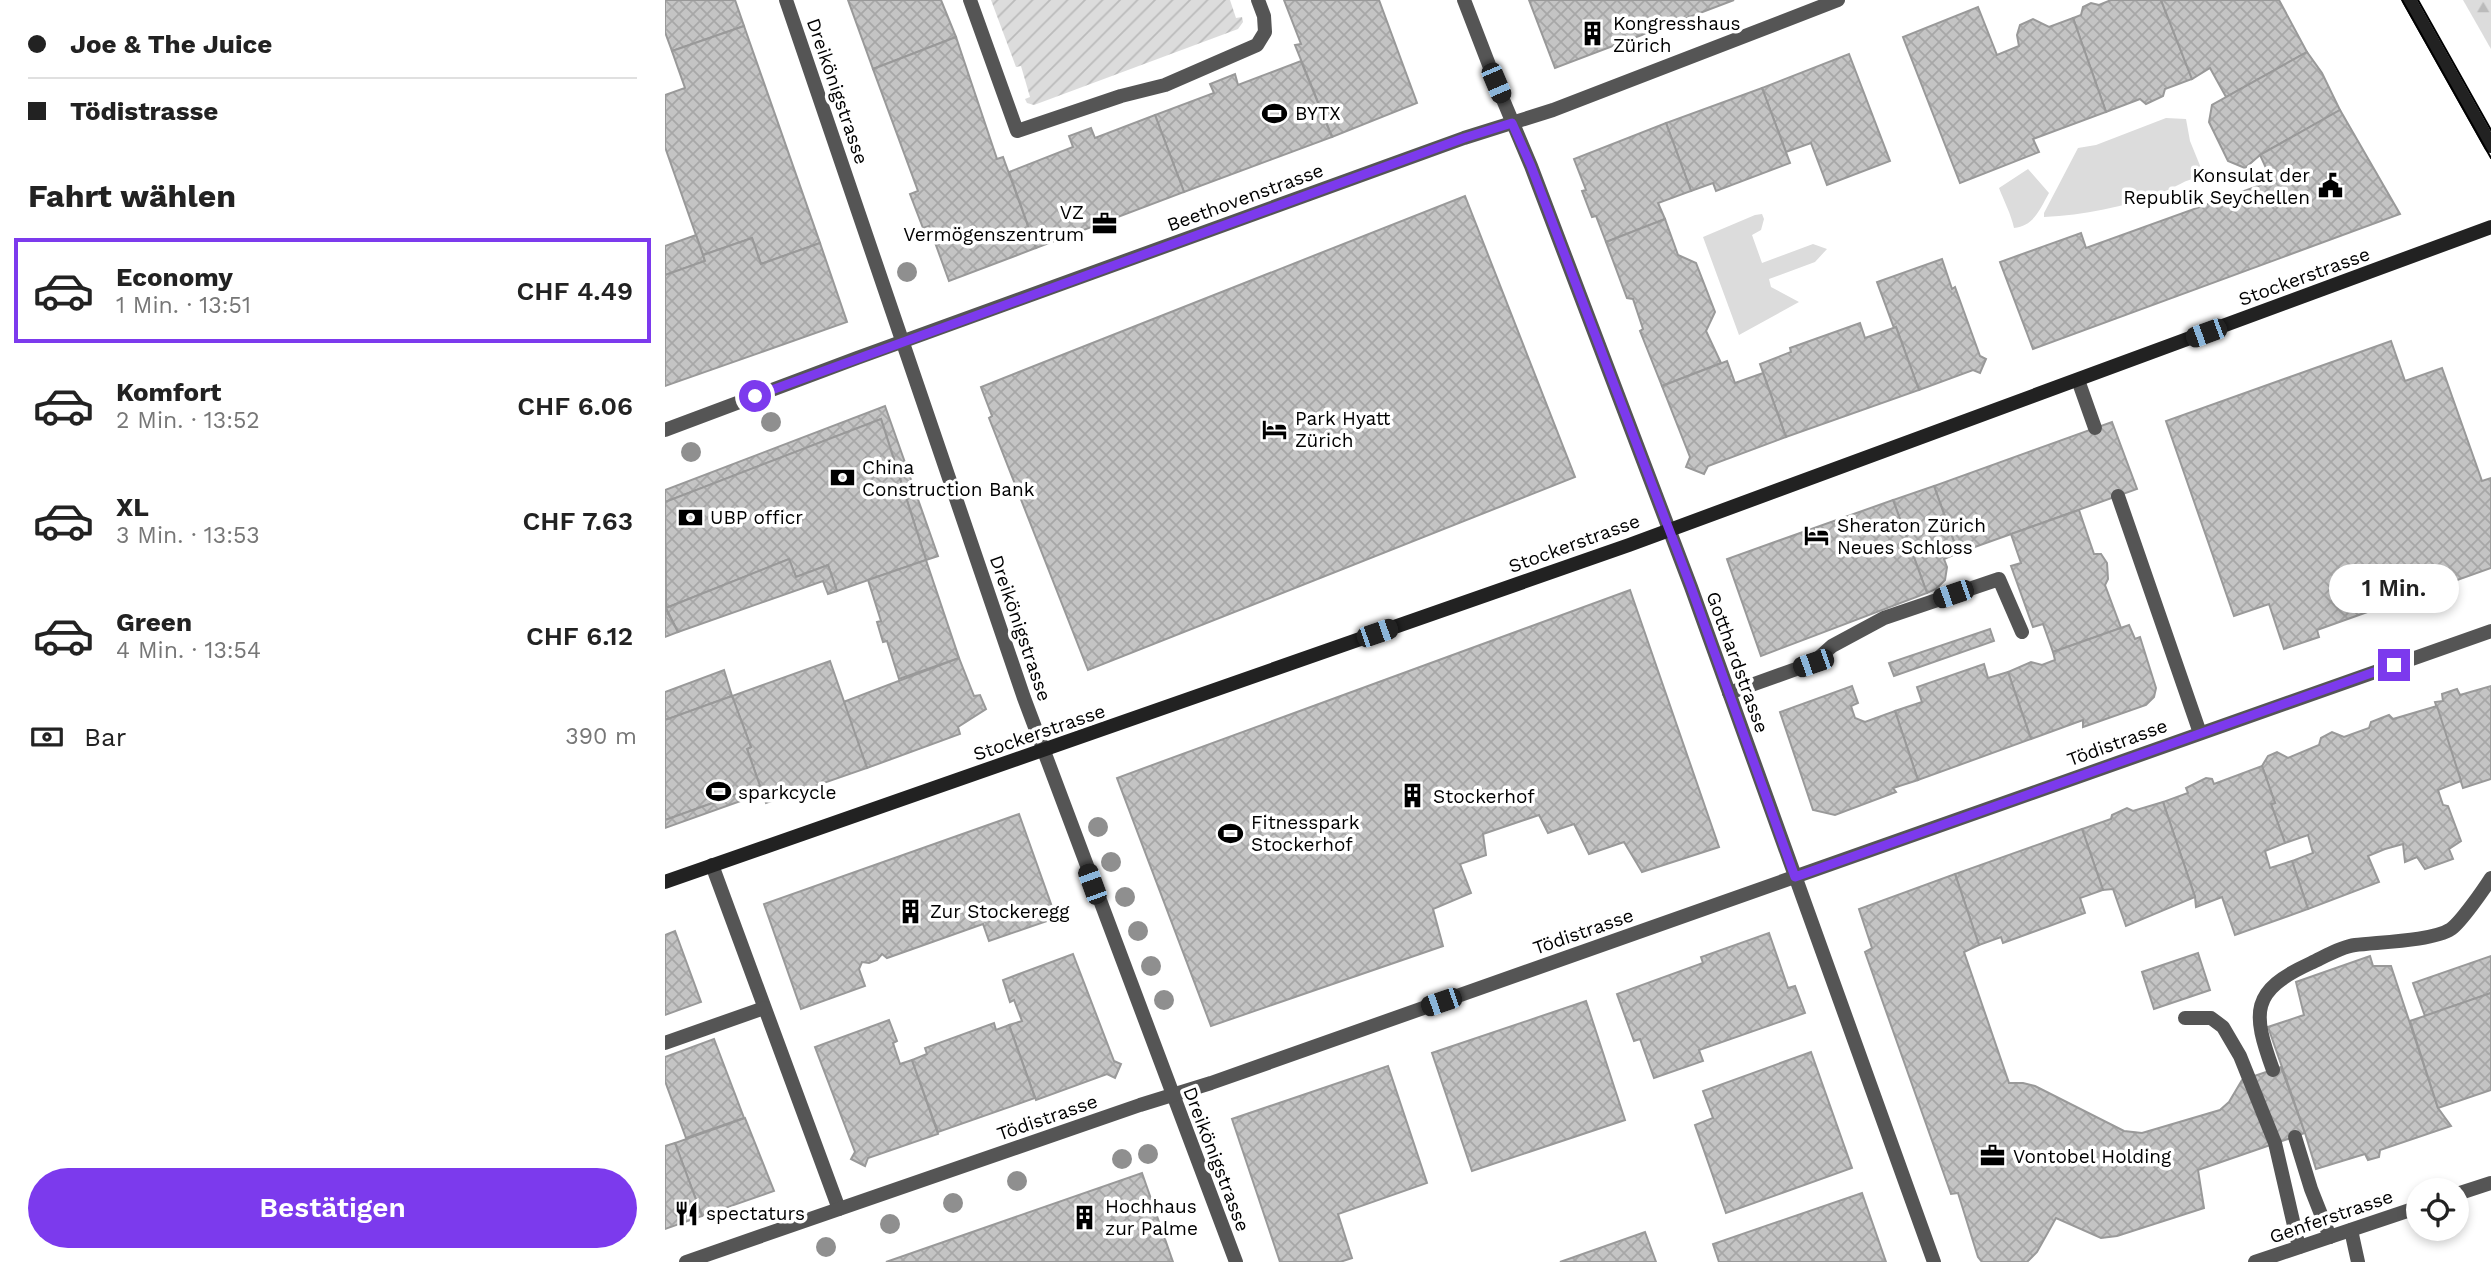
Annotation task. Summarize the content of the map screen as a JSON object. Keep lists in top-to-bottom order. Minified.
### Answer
{"streets":{"street":["Dreikönigstrasse","Beethovenstrasse","Stockerstrasse","Gotthardstrasse","Tödistrasse","Genferstrasse"]},"crossings":[["Dreikönigstrasse","Beethovenstrasse"],["Dreikönigstrasse","Stockerstrasse"],["Dreikönigstrasse","Tödistrasse"],["Beethovenstrasse","Gotthardstrasse"],["Stockerstrasse","Gotthardstrasse"],["Gotthardstrasse","Tödistrasse"]],"places":{"building":["Kongresshaus Zürich","Stockerhof","Zur Stockeregg","Hochhaus zur Palme"],"sports":["BYTX","sparkcycle","Fitnesspark Stockerhof"],"public building":["Konsulat der Republik Seychellen"],"office":["VZ Vermögenszentrum","Vontobel Holding"],"hotel":["Park Hyatt Zürich","Sheraton Zürich Neues Schloss"],"bank":["China Construction Bank","UBP officr"],"restaurant":["spectaturs"]},"page":{"banner":["Joe & The Juice","Tödistrasse"],"heading":"Fahrt wählen","list":[{"name":"Economy","note":"1 Min. · 13:51","value":"CHF 4.49"},{"name":"Komfort","note":"2 Min. · 13:52","value":"CHF 6.06"},{"name":"XL","note":"3 Min. · 13:53","value":"CHF 7.63"},{"name":"Green","note":"4 Min. · 13:54","value":"CHF 6.12"}],"bubble":"1 Min.","pay":["Bar","390 m"],"buttons":"Bestätigen"}}
